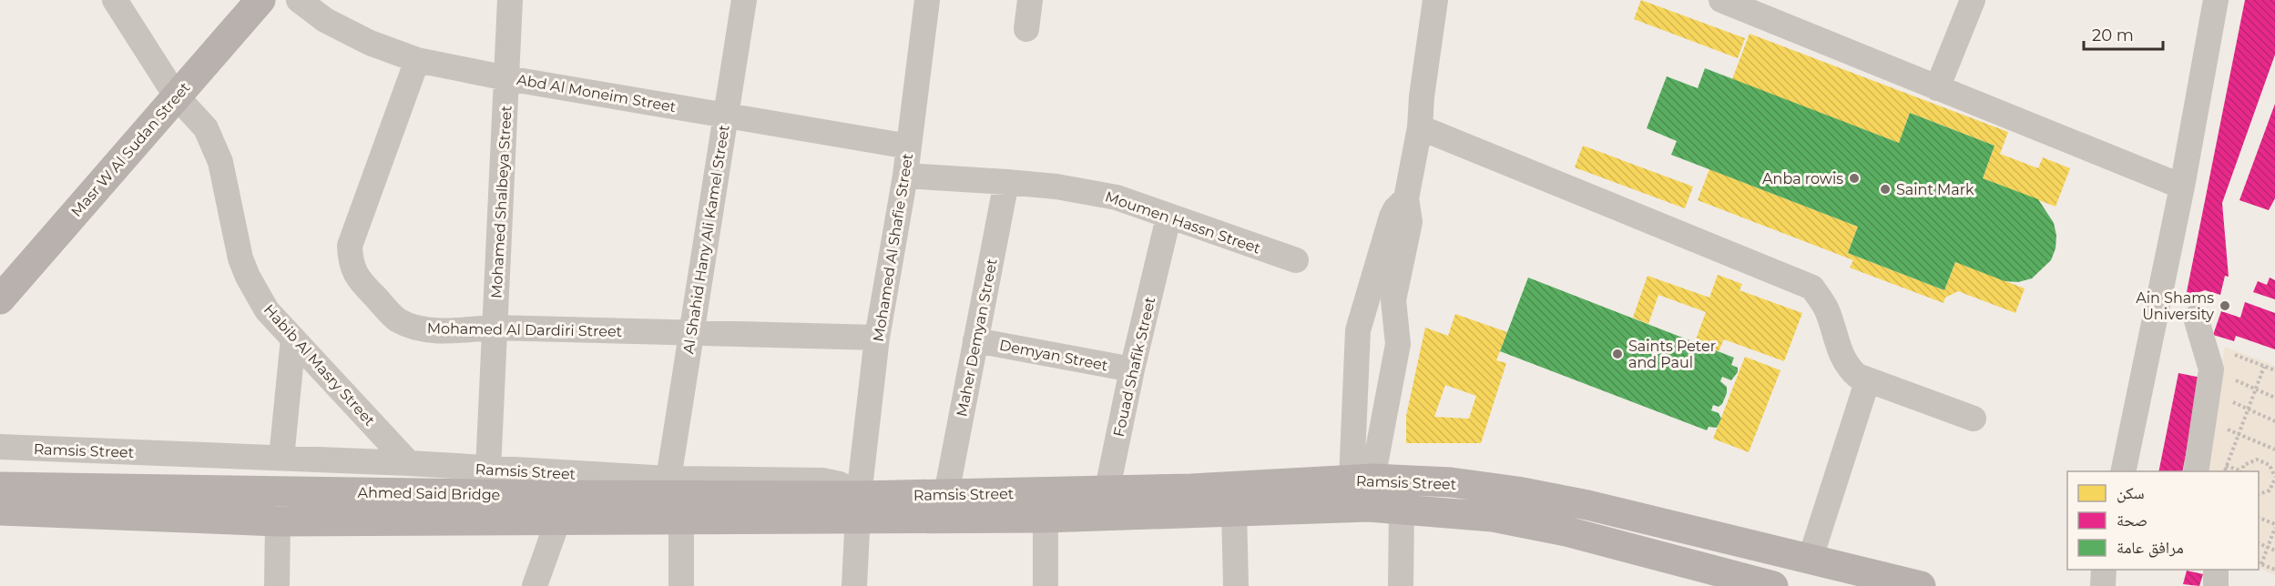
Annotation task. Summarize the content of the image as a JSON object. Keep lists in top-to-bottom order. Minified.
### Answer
{"streets":{"main road":["Masr W Al Sudan Street","Ramsis Street","Ahmed Said Bridge"],"street":["Abd Al Moneim Street","Mohamed Shalbeya Street","Moumen Hassn Street","Al Shahid Hany Ali Kamel Street","Mohamed Al Shafie Street","Mohamed Al Dardiri Street","Maher Demyan Street","Demyan Street","Habib Al Masry Street","Fouad Shafik Street"]},"crossings":[["Abd Al Moneim Street","Mohamed Shalbeya Street"],["Abd Al Moneim Street","Al Shahid Hany Ali Kamel Street"],["Abd Al Moneim Street","Mohamed Al Shafie Street"],["Abd Al Moneim Street","Mohamed Al Dardiri Street"],["Masr W Al Sudan Street","Habib Al Masry Street"],["Mohamed Shalbeya Street","Mohamed Al Dardiri Street"],["Mohamed Shalbeya Street","Ramsis Street"],["Moumen Hassn Street","Mohamed Al Shafie Street"],["Moumen Hassn Street","Maher Demyan Street"],["Moumen Hassn Street","Fouad Shafik Street"],["Al Shahid Hany Ali Kamel Street","Mohamed Al Dardiri Street"],["Al Shahid Hany Ali Kamel Street","Ramsis Street"],["Mohamed Al Shafie Street","Mohamed Al Dardiri Street"],["Mohamed Al Shafie Street","Ramsis Street"],["Mohamed Al Shafie Street","Ahmed Said Bridge"],["Maher Demyan Street","Demyan Street"],["Maher Demyan Street","Ramsis Street"],["Demyan Street","Fouad Shafik Street"],["Habib Al Masry Street","Ramsis Street"],["Fouad Shafik Street","Ramsis Street"],["Ramsis Street","Ahmed Said Bridge"]],"places":["Anba rowis","Saint Mark","Ain Shams University","Saints Peter and Paul"],"legend":["سكن","صحة","مرافق عامة"],"scale_bar":"20 m"}
